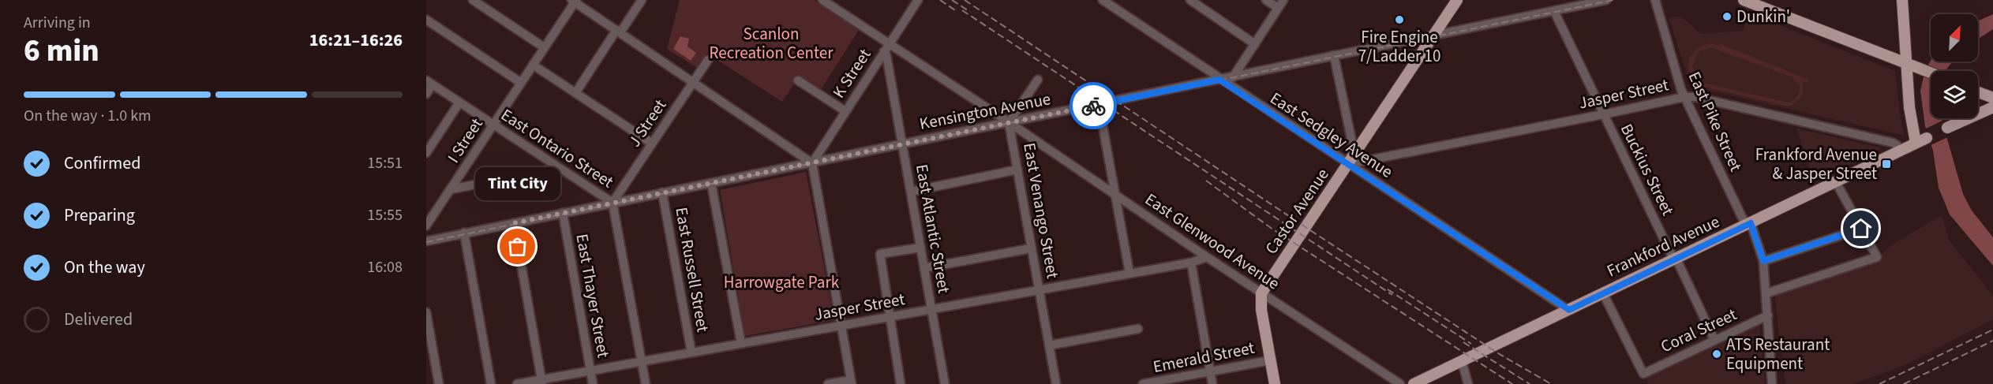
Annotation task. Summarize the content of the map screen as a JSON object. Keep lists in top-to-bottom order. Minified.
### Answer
{"streets":{"main road":["Castor Avenue","Frankford Avenue"],"street":["K Street","Jasper Street","Kensington Avenue","East Pike Street","J Street","East Sedgley Avenue","I Street","East Ontario Street","Buckius Street","East Venango Street","East Atlantic Street","East Glenwood Avenue","East Russell Street","East Thayer Street","Coral Street","Emerald Street"]},"crossings":[["K Street","Kensington Avenue"],["K Street","East Venango Street"],["K Street","East Atlantic Street"],["Jasper Street","East Pike Street"],["Jasper Street","East Sedgley Avenue"],["Jasper Street","East Ontario Street"],["Jasper Street","Buckius Street"],["Jasper Street","East Venango Street"],["Jasper Street","Castor Avenue"],["Jasper Street","East Atlantic Street"],["Jasper Street","East Glenwood Avenue"],["Jasper Street","Frankford Avenue"],["Jasper Street","East Russell Street"],["Jasper Street","East Thayer Street"],["Kensington Avenue","J Street"],["Kensington Avenue","East Sedgley Avenue"],["Kensington Avenue","East Ontario Street"],["Kensington Avenue","Buckius Street"],["Kensington Avenue","East Venango Street"],["Kensington Avenue","Castor Avenue"],["Kensington Avenue","East Atlantic Street"],["Kensington Avenue","East Glenwood Avenue"],["Kensington Avenue","East Russell Street"],["Kensington Avenue","East Thayer Street"],["East Pike Street","Frankford Avenue"],["East Pike Street","Coral Street"],["J Street","East Ontario Street"],["East Sedgley Avenue","Castor Avenue"],["East Sedgley Avenue","Frankford Avenue"],["I Street","East Ontario Street"],["Buckius Street","Frankford Avenue"],["Buckius Street","Coral Street"],["East Venango Street","East Atlantic Street"],["East Venango Street","East Glenwood Avenue"],["Castor Avenue","East Glenwood Avenue"],["Frankford Avenue","Coral Street"]],"parks":["Scanlon Recreation Center","Harrowgate Park"],"places":{"other":["Dunkin'","Fire Engine 7/Ladder 10","Tint City","ATS Restaurant Equipment"],"transit":["Frankford Avenue & Jasper Street"]},"north":"top right","page":{"heading":["6 min","Arriving in","16:21–16:26"],"bar":"On the way · 1.0 km","list":[["Confirmed","15:51"],["Preparing","15:55"],["On the way","16:08"],"Delivered"],"bubble":"Tint City"}}
